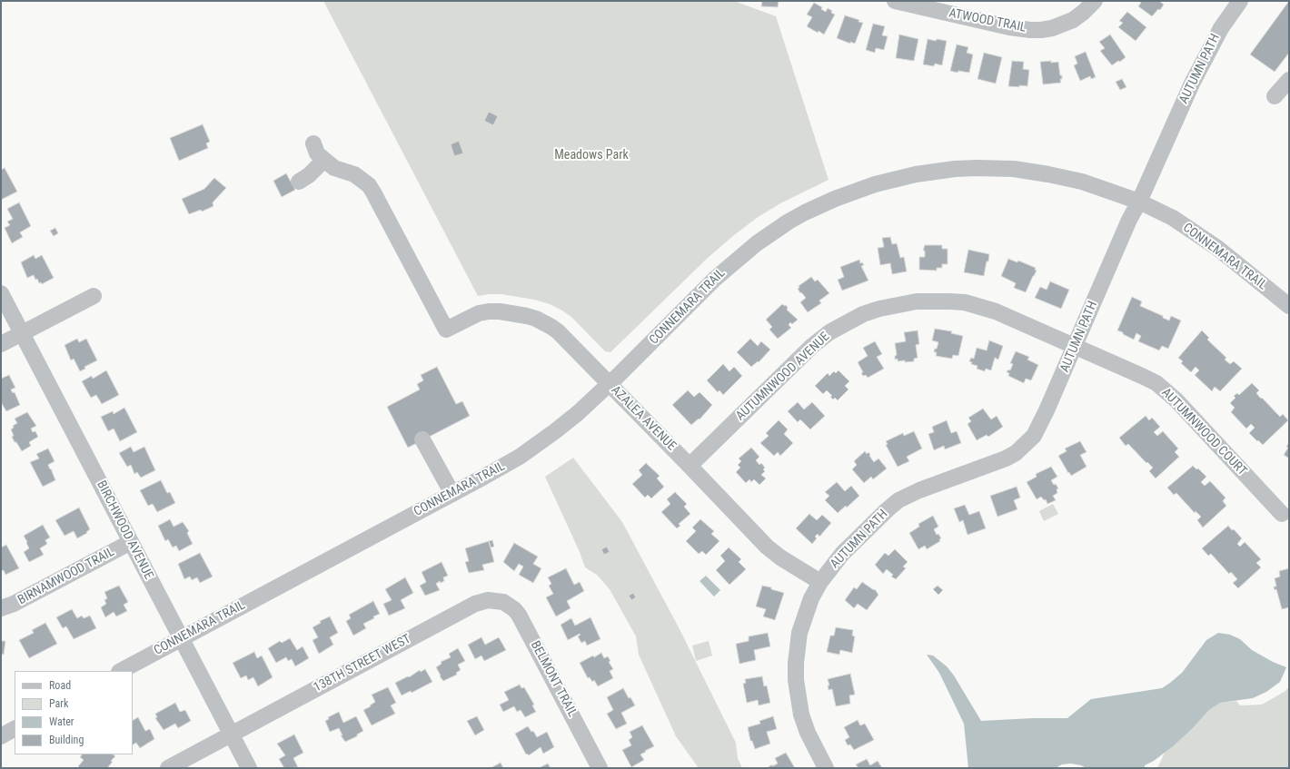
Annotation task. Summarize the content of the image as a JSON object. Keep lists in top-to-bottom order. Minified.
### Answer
{"streets":{"street":["ATWOOD TRAIL","AUTUMN PATH","CONNEMARA TRAIL","AUTUMNWOOD AVENUE","AZALEA AVENUE","AUTUMNWOOD COURT","BIRCHWOOD AVENUE","BIRNAMWOOD TRAIL","138TH STREET WEST","BELMONT TRAIL"]},"crossings":[["AUTUMN PATH","CONNEMARA TRAIL"],["AUTUMN PATH","AUTUMNWOOD AVENUE"],["AUTUMN PATH","AZALEA AVENUE"],["AUTUMN PATH","AUTUMNWOOD COURT"],["CONNEMARA TRAIL","AZALEA AVENUE"],["CONNEMARA TRAIL","BIRCHWOOD AVENUE"],["AUTUMNWOOD AVENUE","AZALEA AVENUE"],["AUTUMNWOOD AVENUE","AUTUMNWOOD COURT"],["BIRCHWOOD AVENUE","BIRNAMWOOD TRAIL"],["BIRCHWOOD AVENUE","138TH STREET WEST"],["138TH STREET WEST","BELMONT TRAIL"]],"parks":["Meadows Park"],"legend":["Road","Park","Water","Building"]}
